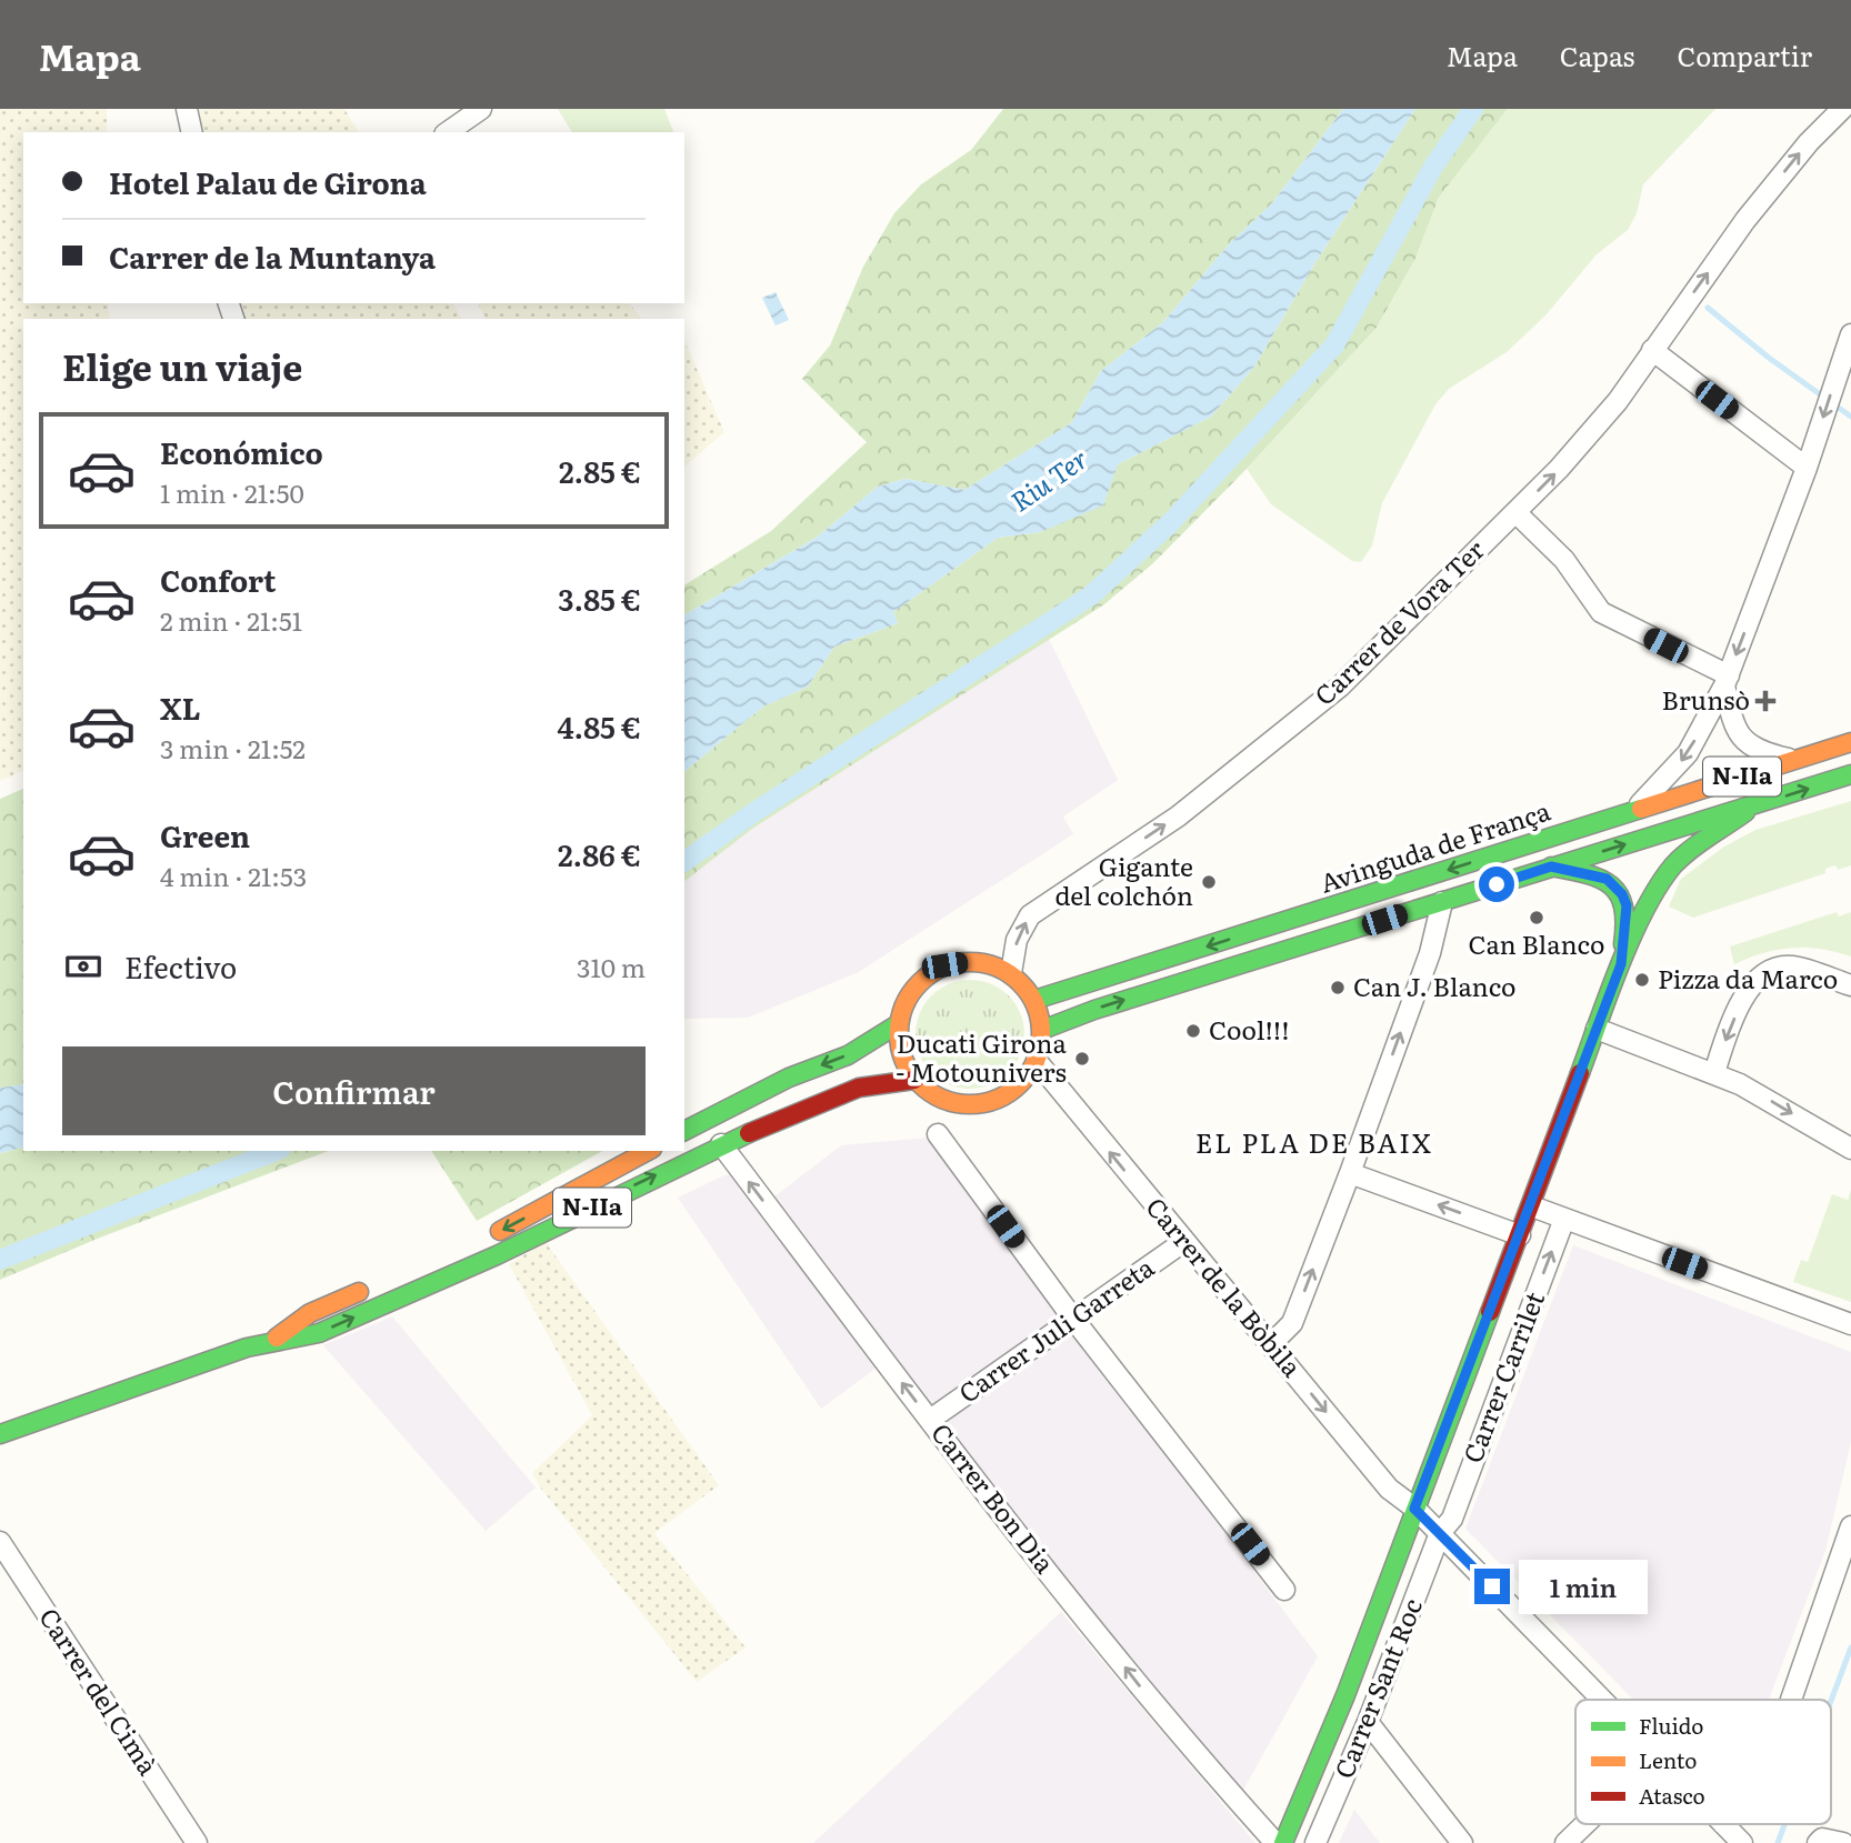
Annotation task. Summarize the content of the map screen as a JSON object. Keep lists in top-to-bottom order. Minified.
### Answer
{"streets":{"main road":["N-IIa","Avinguda de França"],"street":["Carrer de Vora Ter","Carrer de la Bòbila","Carrer Juli Garreta","Carrer Carrilet","Carrer Bon Dia","Carrer Sant Roc","Carrer del Cimà"]},"crossings":[["Carrer de Vora Ter","N-IIa"],["Carrer de Vora Ter","Avinguda de França"],["Carrer de Vora Ter","Carrer de la Bòbila"],["N-IIa","Avinguda de França"],["N-IIa","Carrer de la Bòbila"],["N-IIa","Carrer Bon Dia"],["Avinguda de França","Carrer de la Bòbila"],["Carrer de la Bòbila","Carrer Juli Garreta"],["Carrer de la Bòbila","Carrer Carrilet"],["Carrer de la Bòbila","Carrer Sant Roc"],["Carrer Juli Garreta","Carrer Bon Dia"],["Carrer Carrilet","Carrer Sant Roc"]],"one_way":["Carrer de Vora Ter","Carrer Carrilet"],"districts":["EL PLA DE BAIX"],"water":["Riu Ter"],"places":{"health":["Brunsò"],"other":["Gigante del colchón","Can Blanco","Pizza da Marco","Can J. Blanco","Cool!!!","Ducati Girona - Motounivers"]},"legend":["Fluido","Lento","Atasco"],"page":{"header":"Mapa","nav":["Mapa","Capas","Compartir"],"banner":["Hotel Palau de Girona","Carrer de la Muntanya"],"heading":"Elige un viaje","list":[{"name":"Económico","note":"1 min · 21:50","value":"2.85 €"},{"name":"Confort","note":"2 min · 21:51","value":"3.85 €"},{"name":"XL","note":"3 min · 21:52","value":"4.85 €"},{"name":"Green","note":"4 min · 21:53","value":"2.86 €"}],"pay":["Efectivo","310 m"],"buttons":"Confirmar","bubble":"1 min"}}
